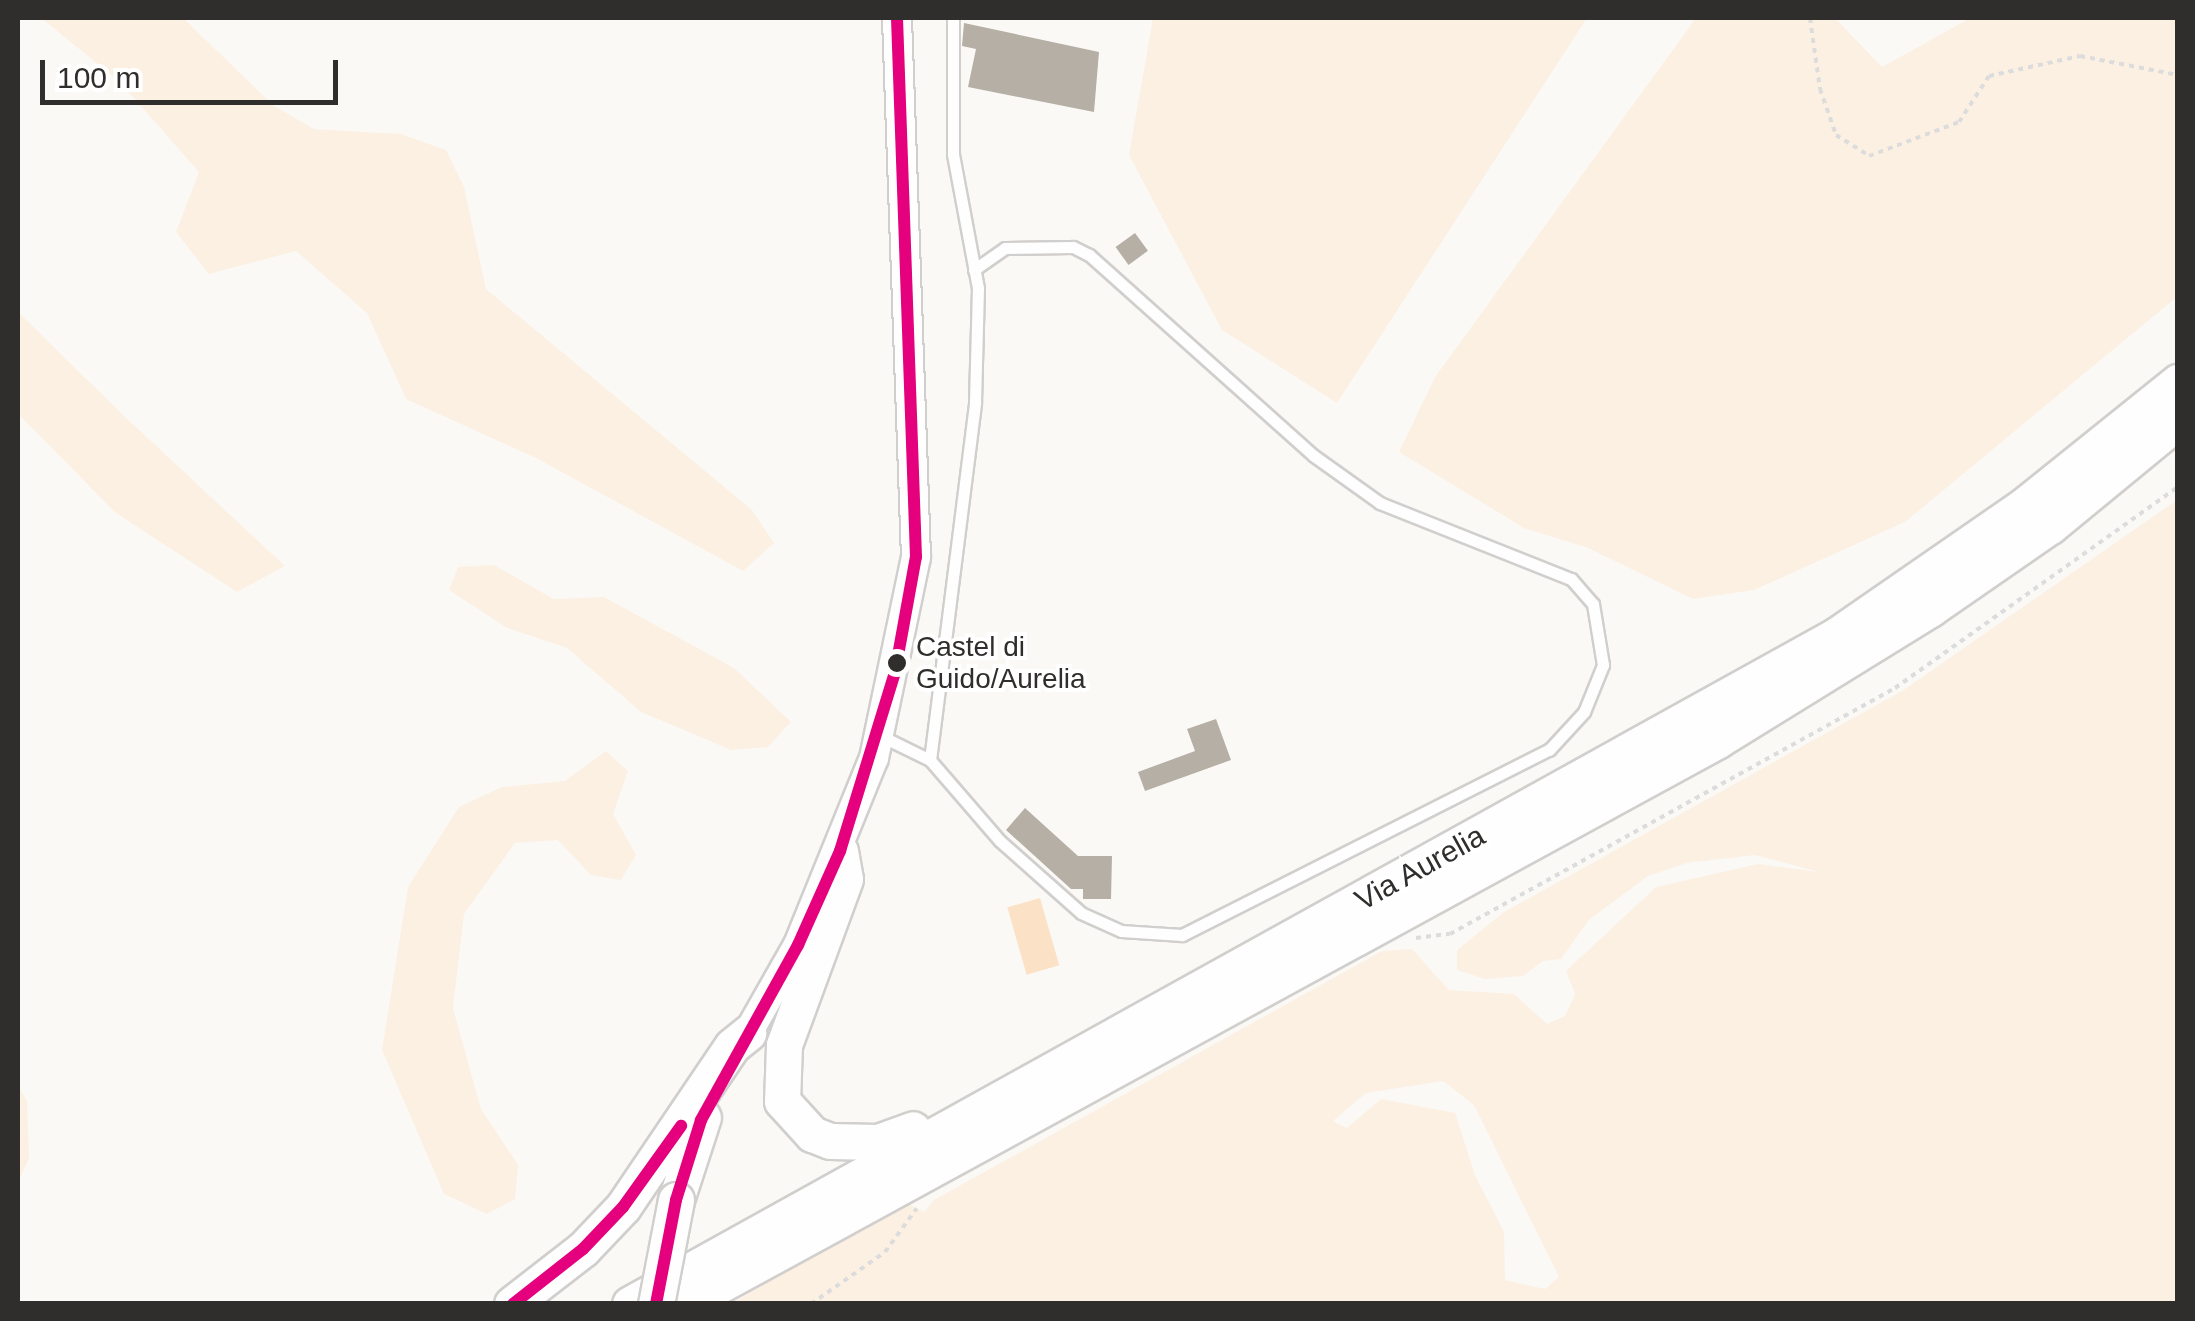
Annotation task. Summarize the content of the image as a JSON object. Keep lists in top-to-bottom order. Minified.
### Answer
{"streets":{"highway":["Via Aurelia"]},"places":["Castel di Guido/Aurelia"],"scale_bar":"100 m"}
